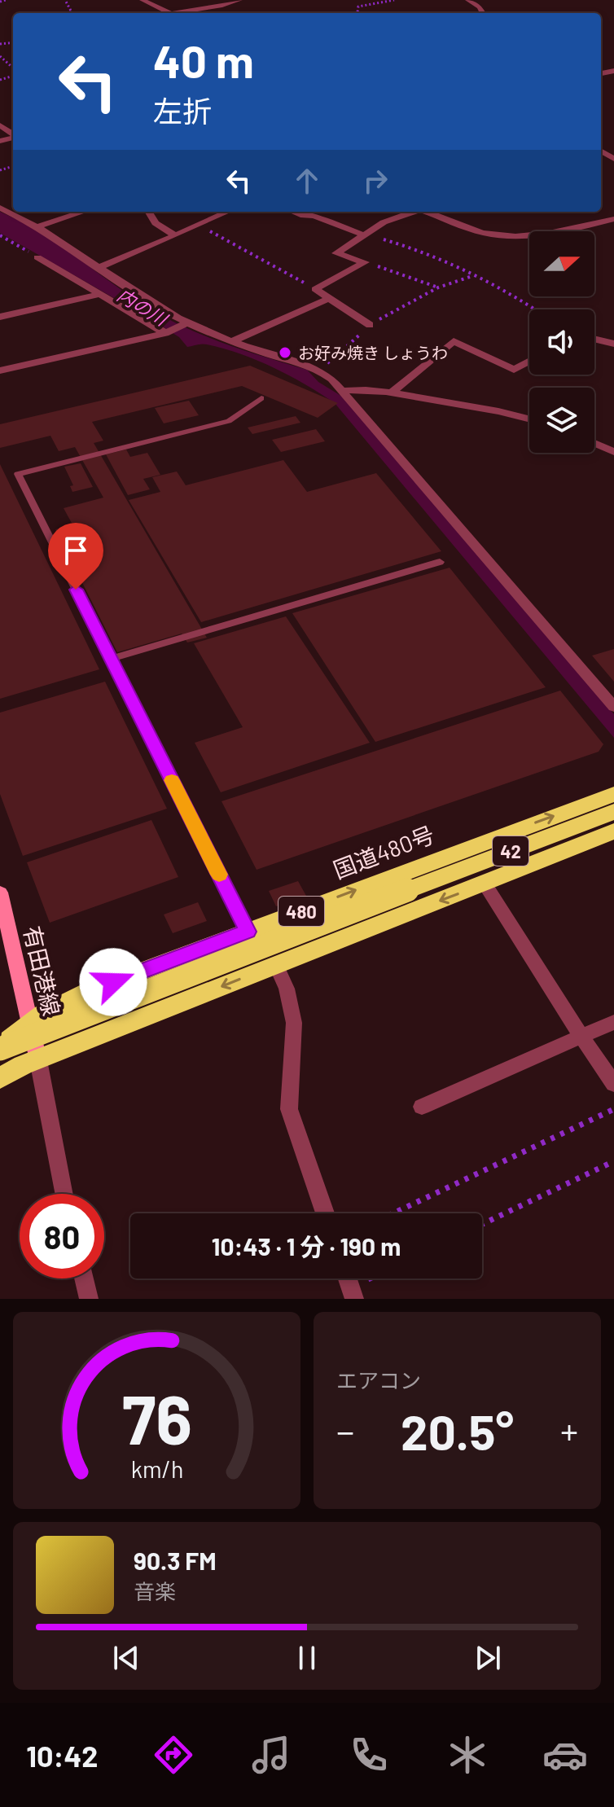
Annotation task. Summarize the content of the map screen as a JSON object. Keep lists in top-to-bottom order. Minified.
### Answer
{"streets":{"highway":["42","国道480号","480"],"main road":["有田港線"]},"crossings":[["42","国道480号"],["国道480号","有田港線"],["480","有田港線"]],"water":["内の川"],"places":["お好み焼き しょうわ"],"north":"right","page":{"turn":["40 m","左折"],"limit":"80","trip":"10:43 · 1 分 · 190 m","tile":"エアコン","heat":["−","20.5°","+"],"song":["90.3 FM","音楽"],"tabs":"10:42","gauge":["76","km/h"]}}
